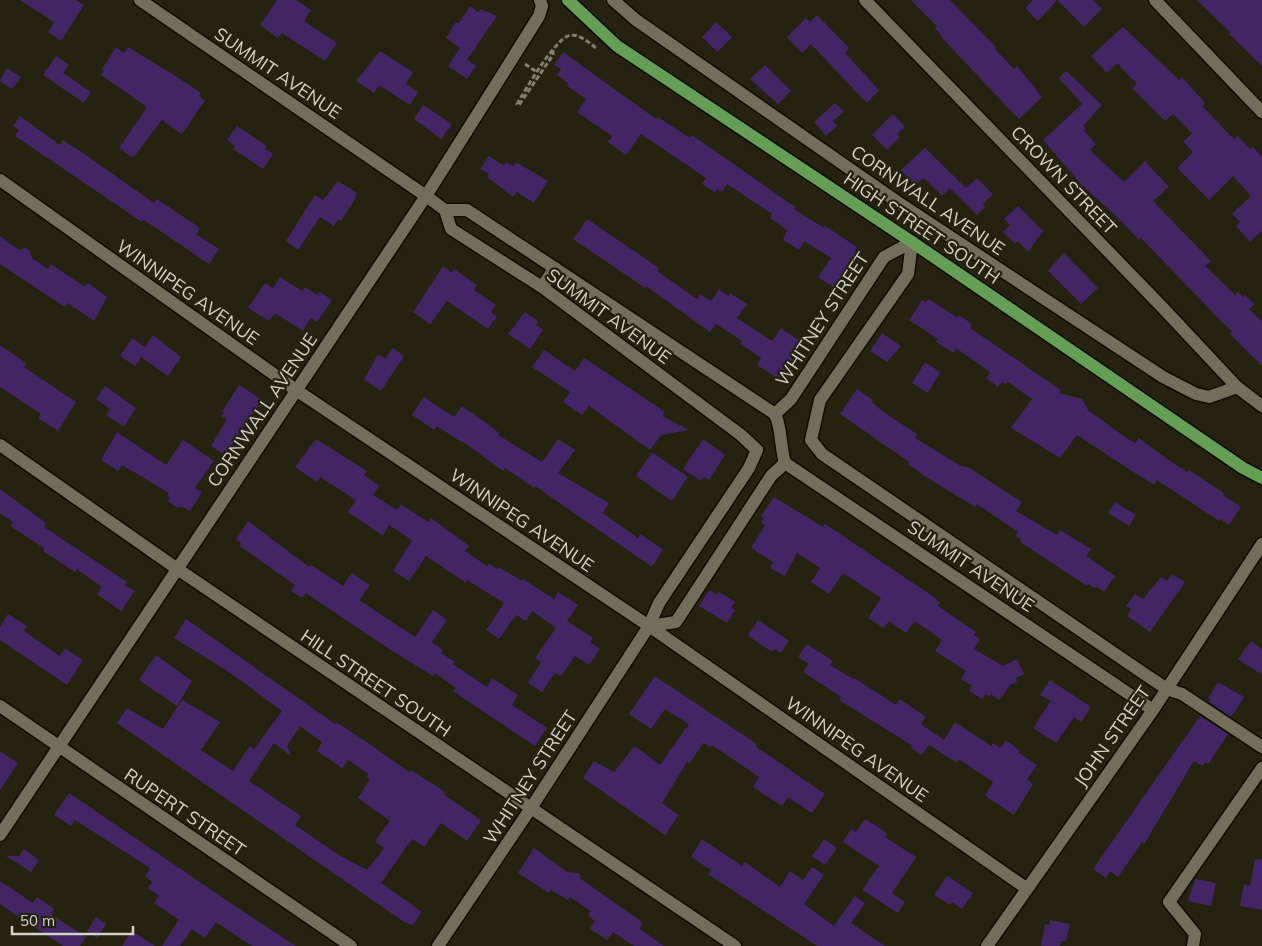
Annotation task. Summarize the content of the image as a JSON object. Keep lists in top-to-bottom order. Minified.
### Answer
{"streets":{"main road":["HIGH STREET SOUTH"],"street":["SUMMIT AVENUE","CROWN STREET","CORNWALL AVENUE","WINNIPEG AVENUE","WHITNEY STREET","HILL STREET SOUTH","JOHN STREET","RUPERT STREET"]},"crossings":[["SUMMIT AVENUE","CORNWALL AVENUE"],["SUMMIT AVENUE","HIGH STREET SOUTH"],["SUMMIT AVENUE","WHITNEY STREET"],["SUMMIT AVENUE","JOHN STREET"],["CROWN STREET","CORNWALL AVENUE"],["CORNWALL AVENUE","WINNIPEG AVENUE"],["CORNWALL AVENUE","HILL STREET SOUTH"],["CORNWALL AVENUE","RUPERT STREET"],["HIGH STREET SOUTH","WHITNEY STREET"],["WINNIPEG AVENUE","WHITNEY STREET"],["WINNIPEG AVENUE","JOHN STREET"],["WHITNEY STREET","HILL STREET SOUTH"]],"scale_bar":"50 m"}
